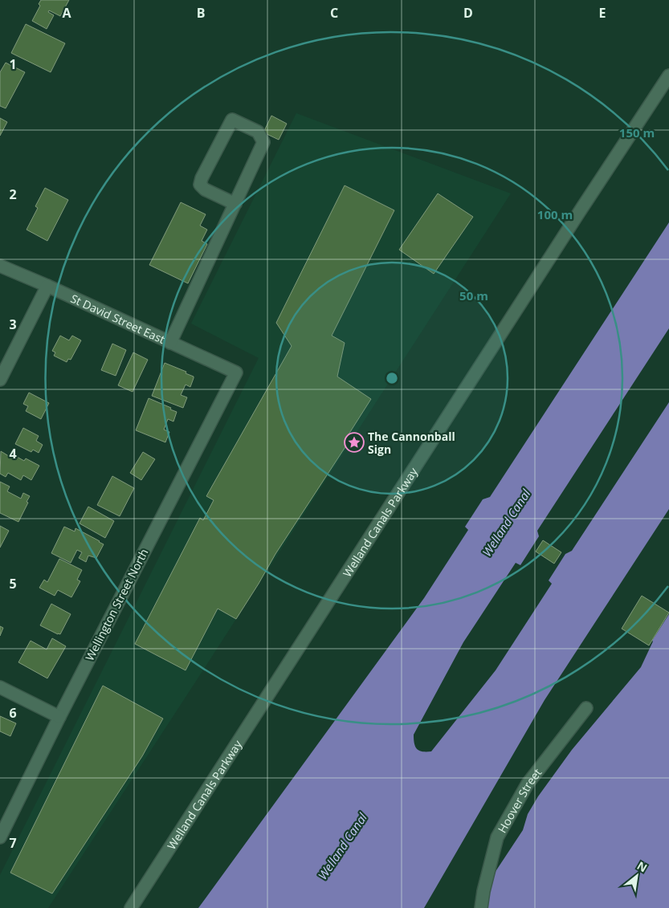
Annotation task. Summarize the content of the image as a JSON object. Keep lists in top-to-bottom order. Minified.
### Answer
{"streets":{"street":["St David Street East","Welland Canals Parkway","Wellington Street North","Hoover Street"]},"crossings":[["St David Street East","Wellington Street North"]],"water":["Welland Canal"],"places":{"place":["The Cannonball Sign"]},"north":"top right","grid":{"columns":["A","B","C","D","E"],"rows":["1","2","3","4","5","6","7"]},"rings":["150 m","100 m","50 m"]}
